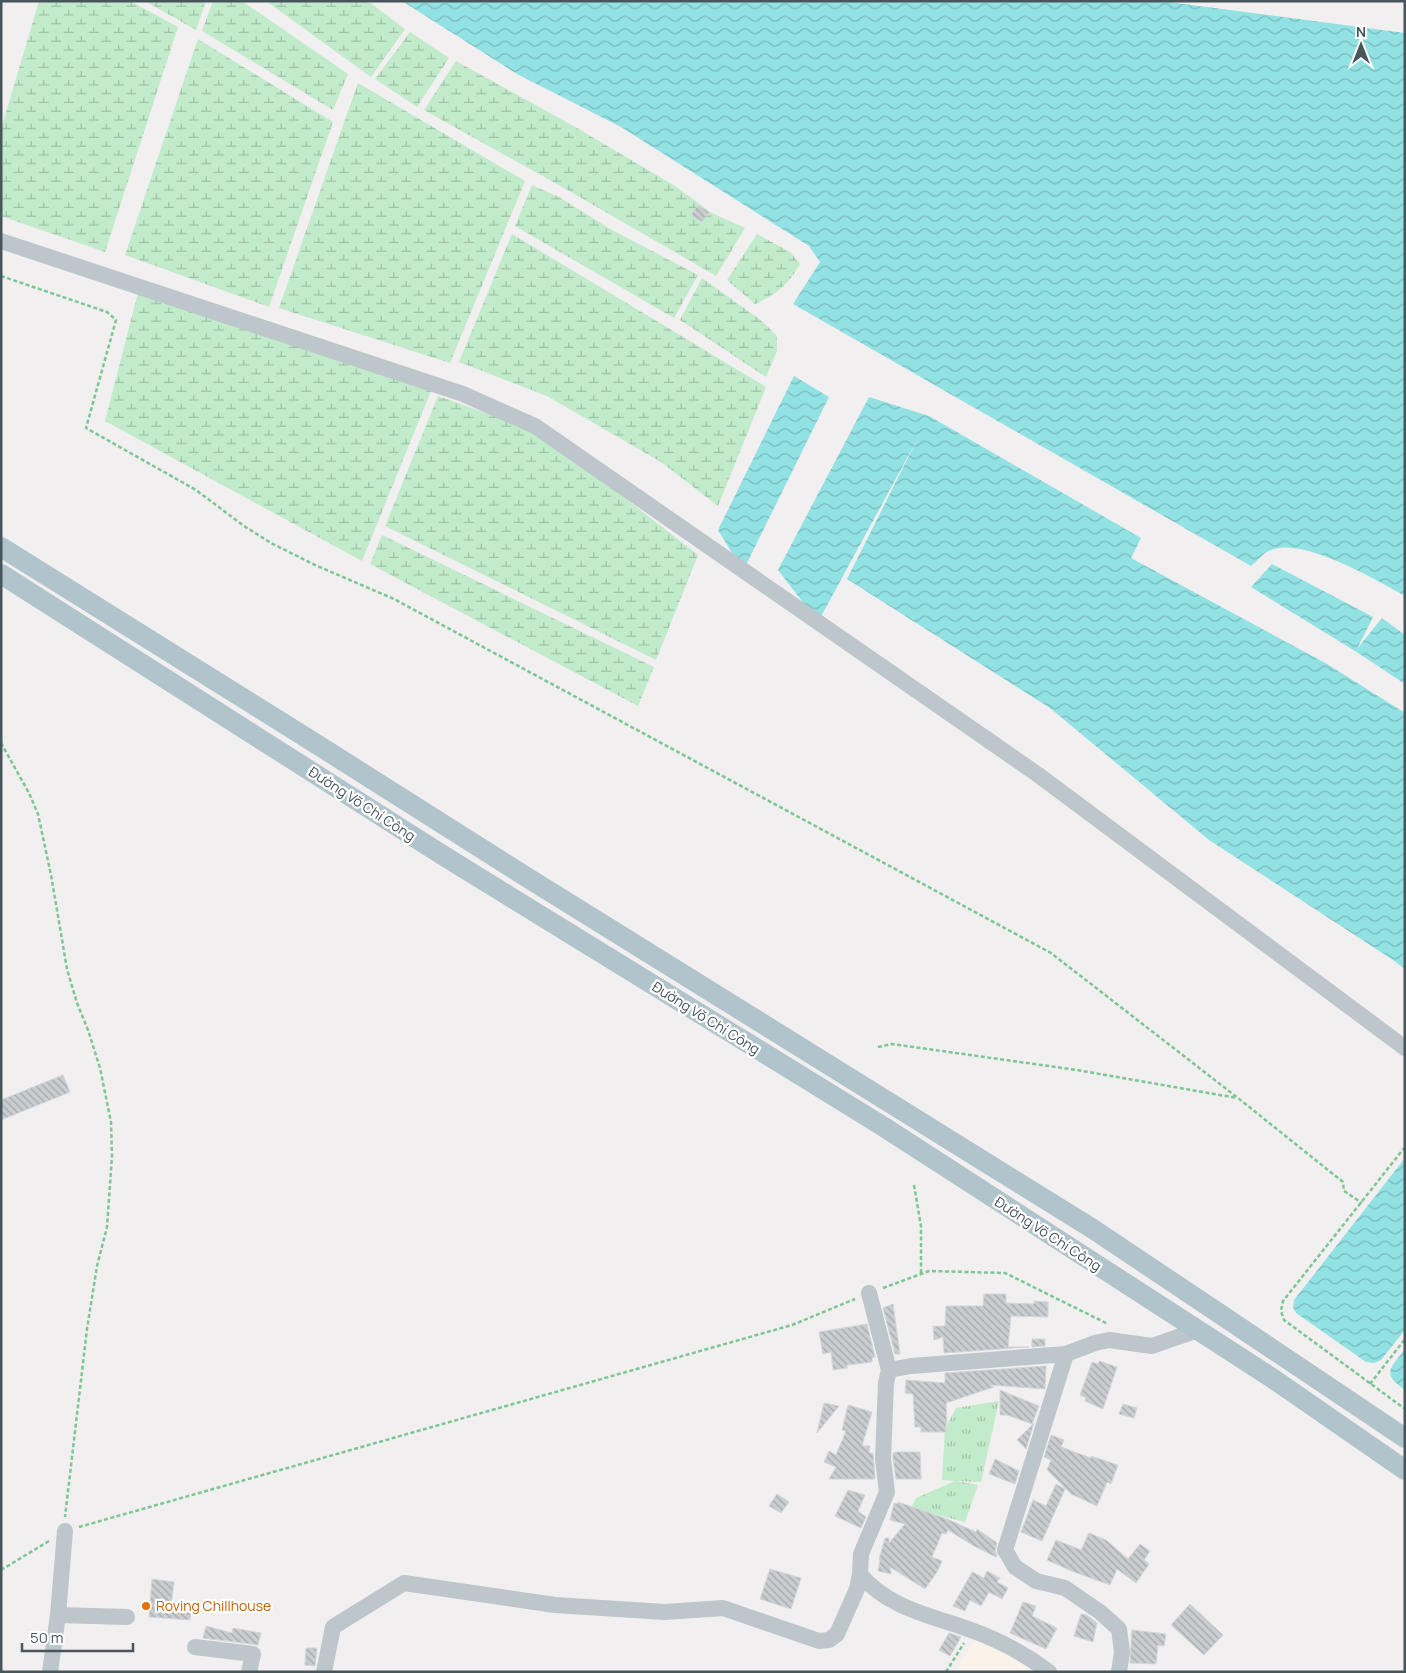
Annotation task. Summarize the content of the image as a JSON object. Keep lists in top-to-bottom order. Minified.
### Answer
{"streets":{"main road":["Đường Võ Chí Công"]},"places":["Roving Chillhouse"],"scale_bar":"50 m","north":"top"}
